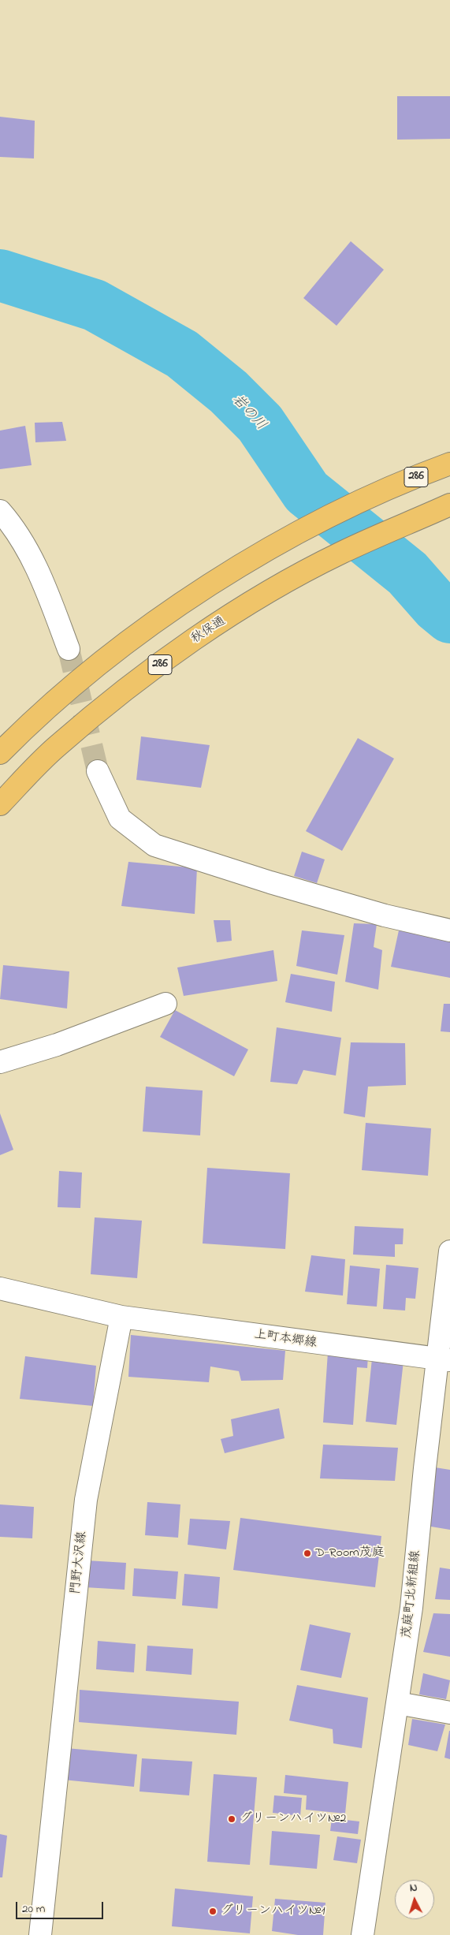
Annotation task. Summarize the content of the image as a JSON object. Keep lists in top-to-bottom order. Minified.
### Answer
{"streets":{"highway":["286","秋保通"],"street":["上町本郷線","門野大沢線","茂庭町北新組線"]},"crossings":[["上町本郷線","門野大沢線"],["上町本郷線","茂庭町北新組線"]],"water":["岩の川"],"places":["D-Room茂庭","グリーンハイツ№2","グリーンハイツ№1"],"scale_bar":"20 m","north":"top"}
